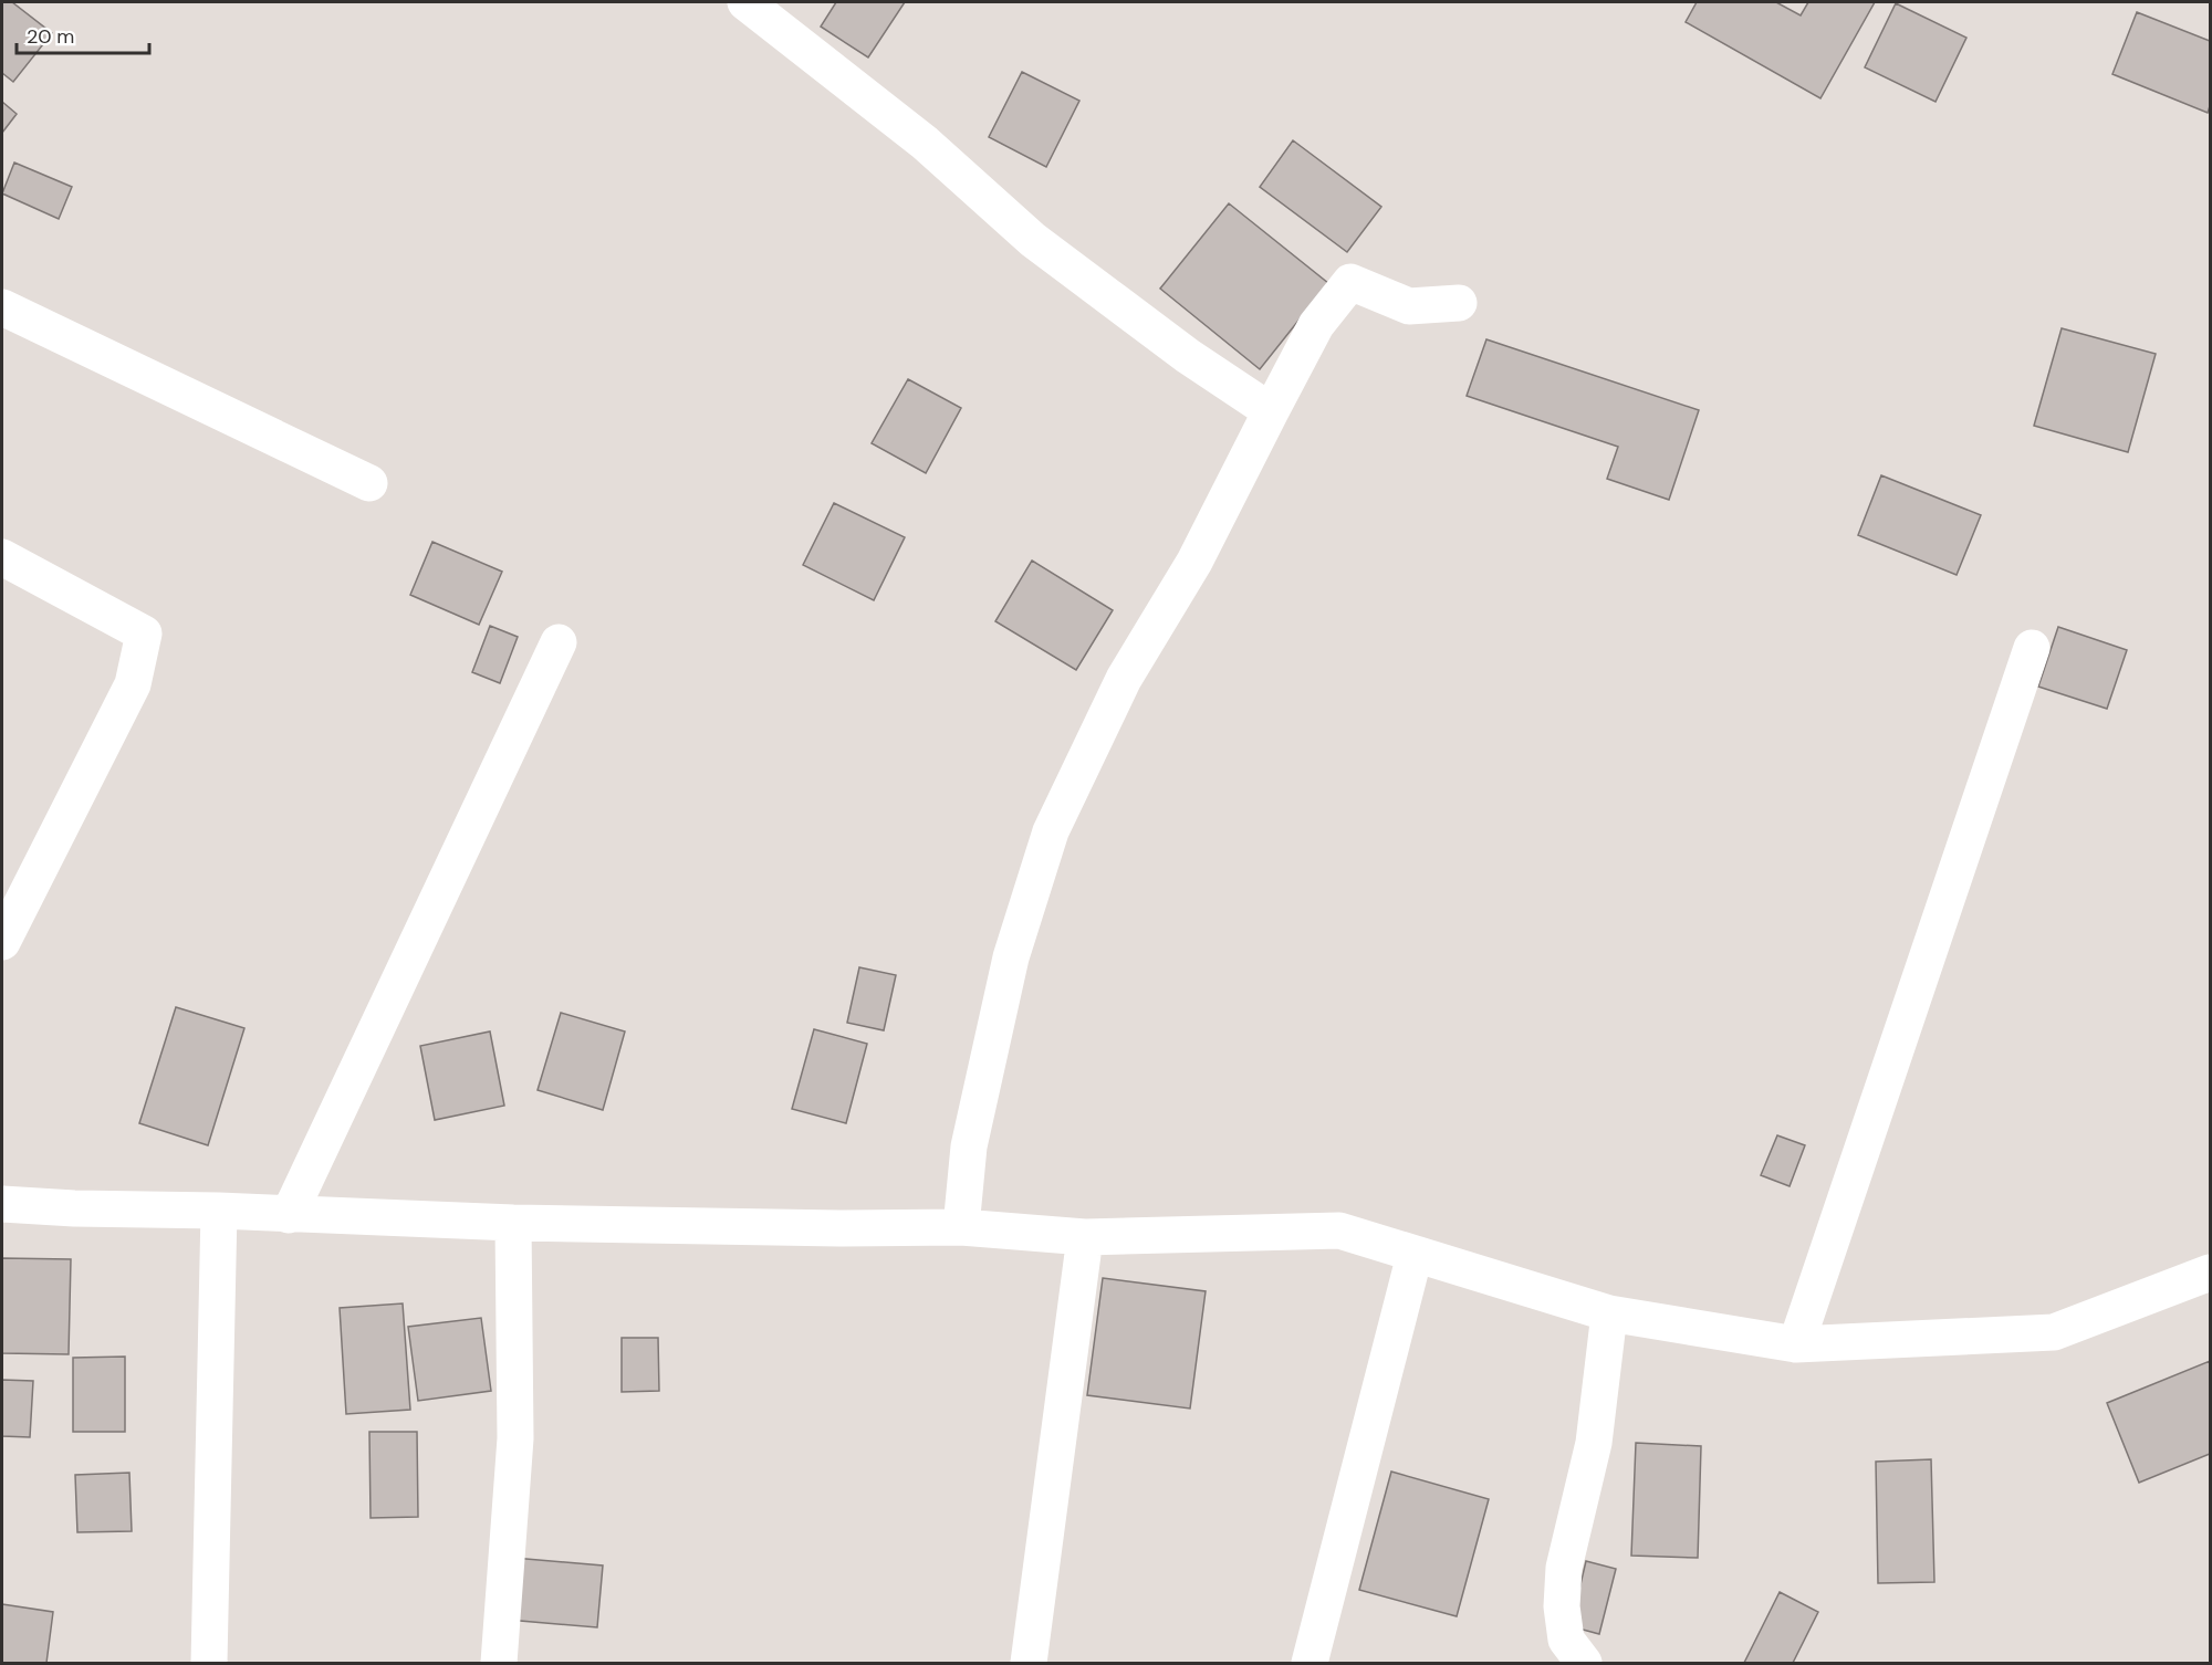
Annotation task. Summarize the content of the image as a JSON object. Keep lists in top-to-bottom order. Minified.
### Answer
{"scale_bar":"20 m"}
